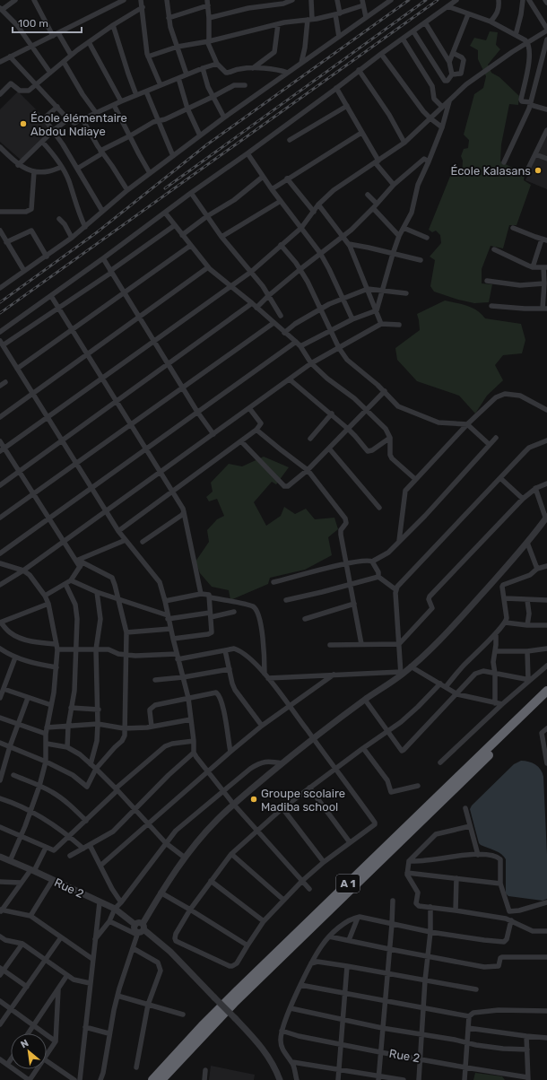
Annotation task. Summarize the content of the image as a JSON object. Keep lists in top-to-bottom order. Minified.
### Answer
{"streets":{"highway":["A 1"],"street":["Rue 2"]},"places":["École élémentaire Abdou Ndiaye","École Kalasans","Groupe scolaire Madiba school"],"scale_bar":"100 m","north":"top left"}
